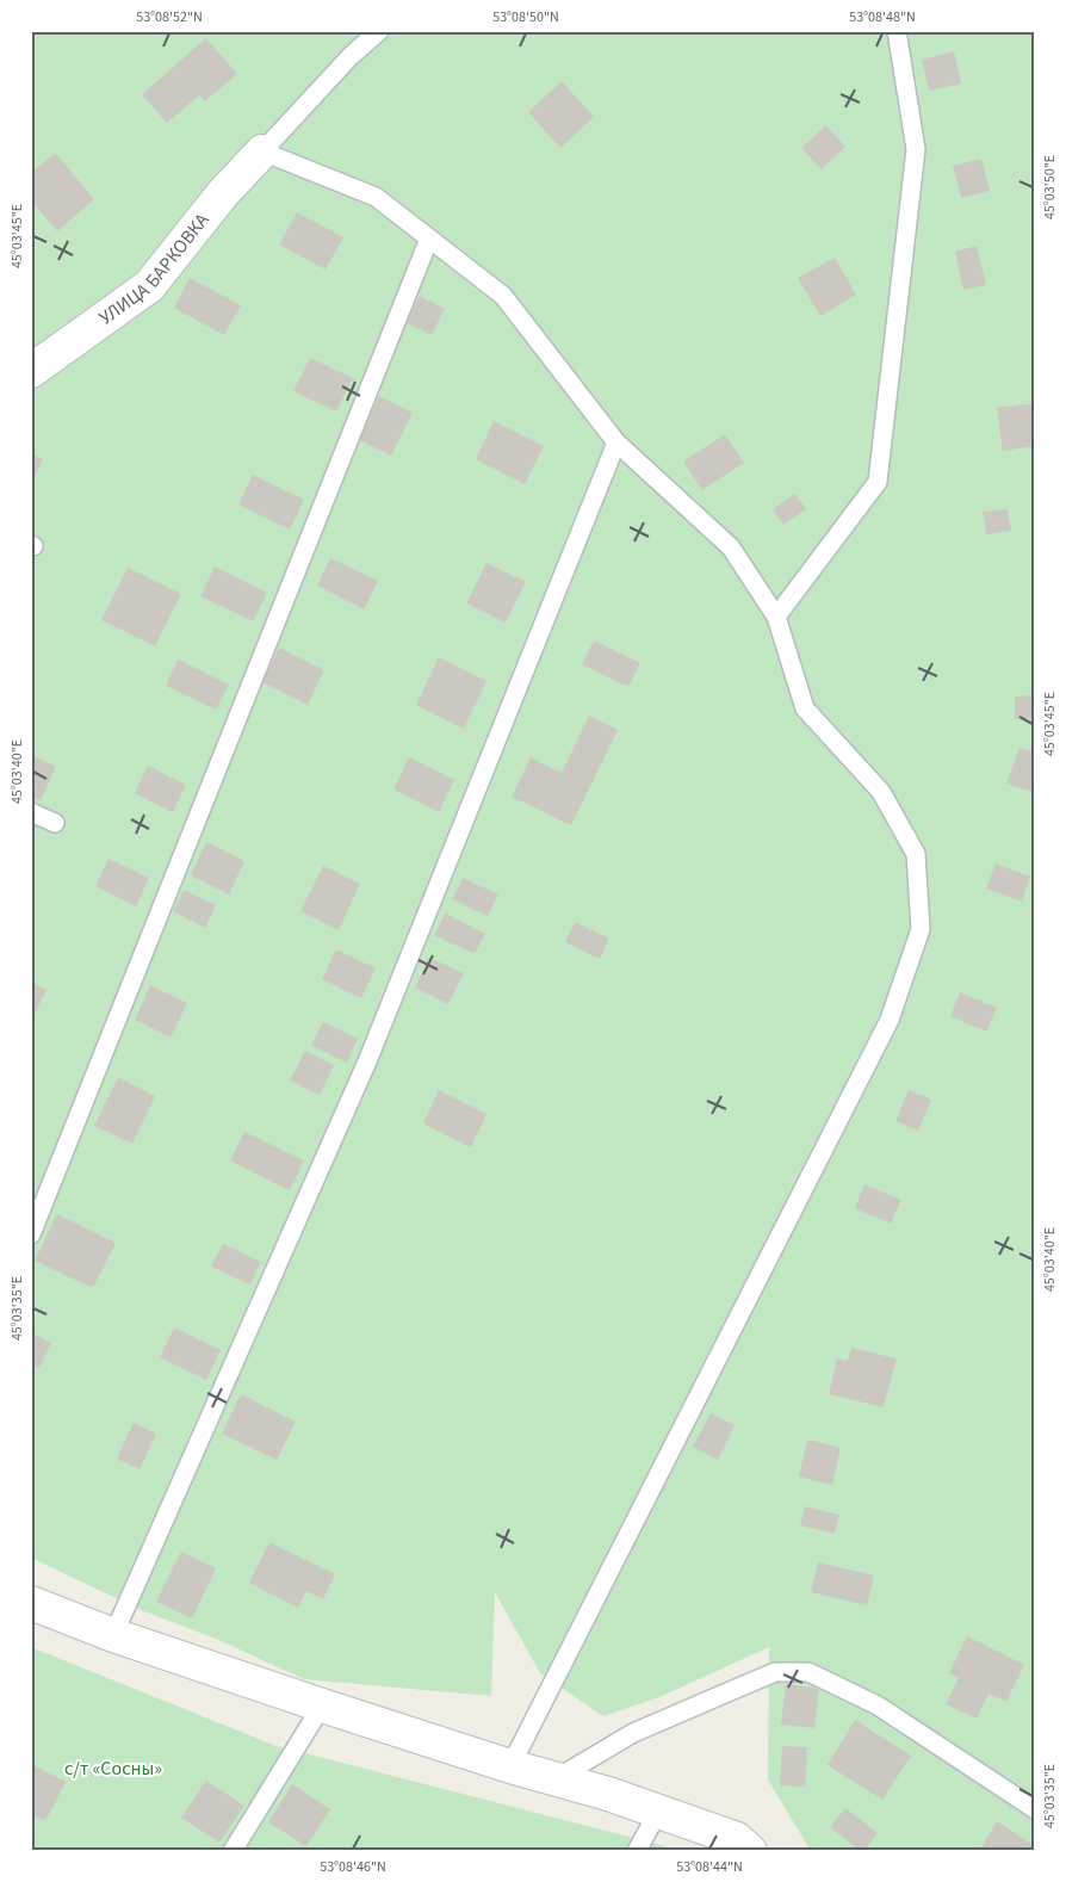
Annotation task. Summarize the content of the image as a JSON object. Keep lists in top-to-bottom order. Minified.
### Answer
{"streets":{"main road":["УЛИЦА БАРКОВКА"]},"parks":["с/т «Сосны»"],"coordinates":["53°08'52\"N","53°08'50\"N","53°08'48\"N","45°03'50\"E","45°03'45\"E","45°03'40\"E","45°03'35\"E","53°08'46\"N","53°08'44\"N"]}
